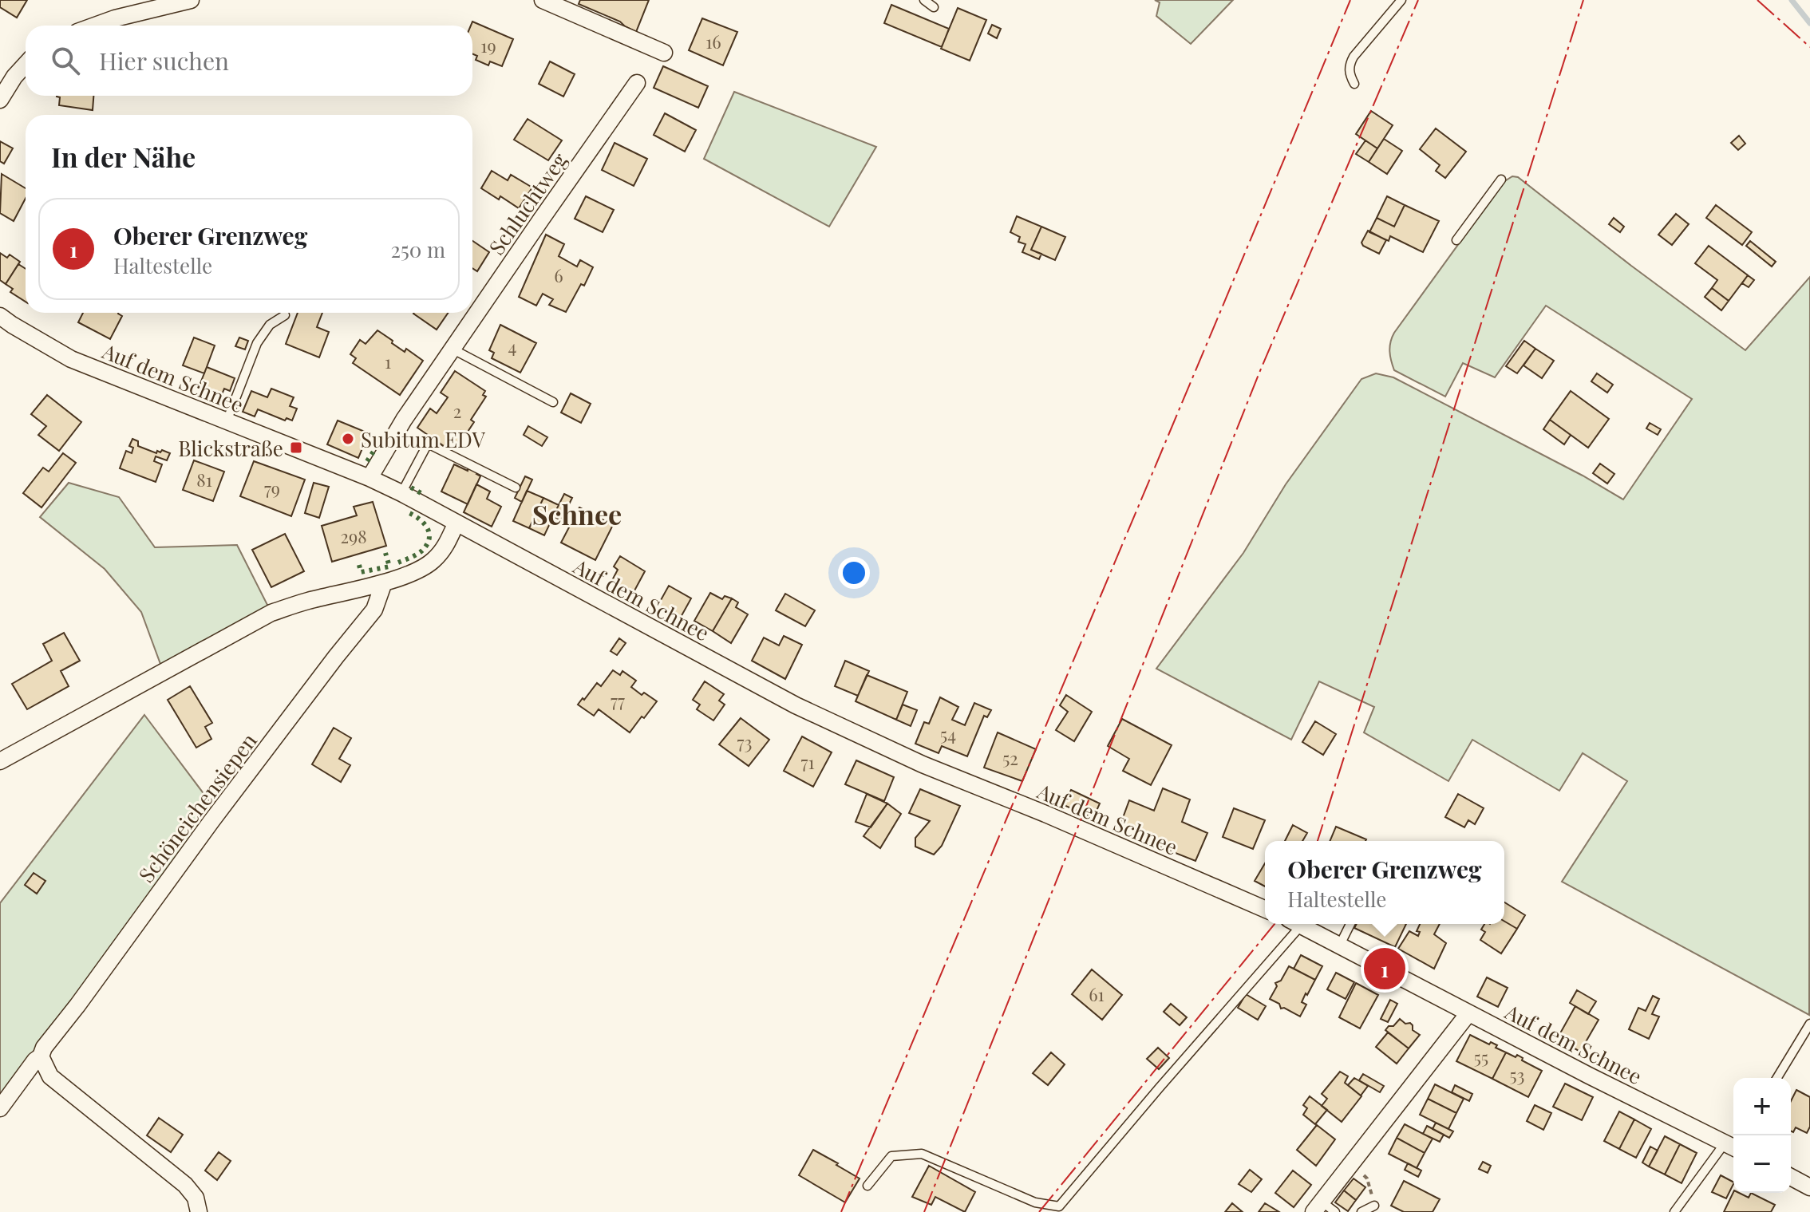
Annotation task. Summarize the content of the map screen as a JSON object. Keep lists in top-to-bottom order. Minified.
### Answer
{"streets":{"street":["Schluchtweg","Auf dem Schnee","Schöneichensiepen"]},"crossings":[["Schluchtweg","Auf dem Schnee"]],"districts":["Schnee"],"places":{"other":["Subitum EDV"],"transit":["Blickstraße"]},"house_numbers":["16","19","6","4","1","2","81","79","298","77","54","73","52","71","61","55","53"],"page":{"search":"Hier suchen","heading":"In der Nähe","list":[{"mark":"1","name":"Oberer Grenzweg","note":"Haltestelle","value":"250 m"}],"popup":["Oberer Grenzweg","Haltestelle"],"pins":"1","map_buttons":["+","−"]}}
